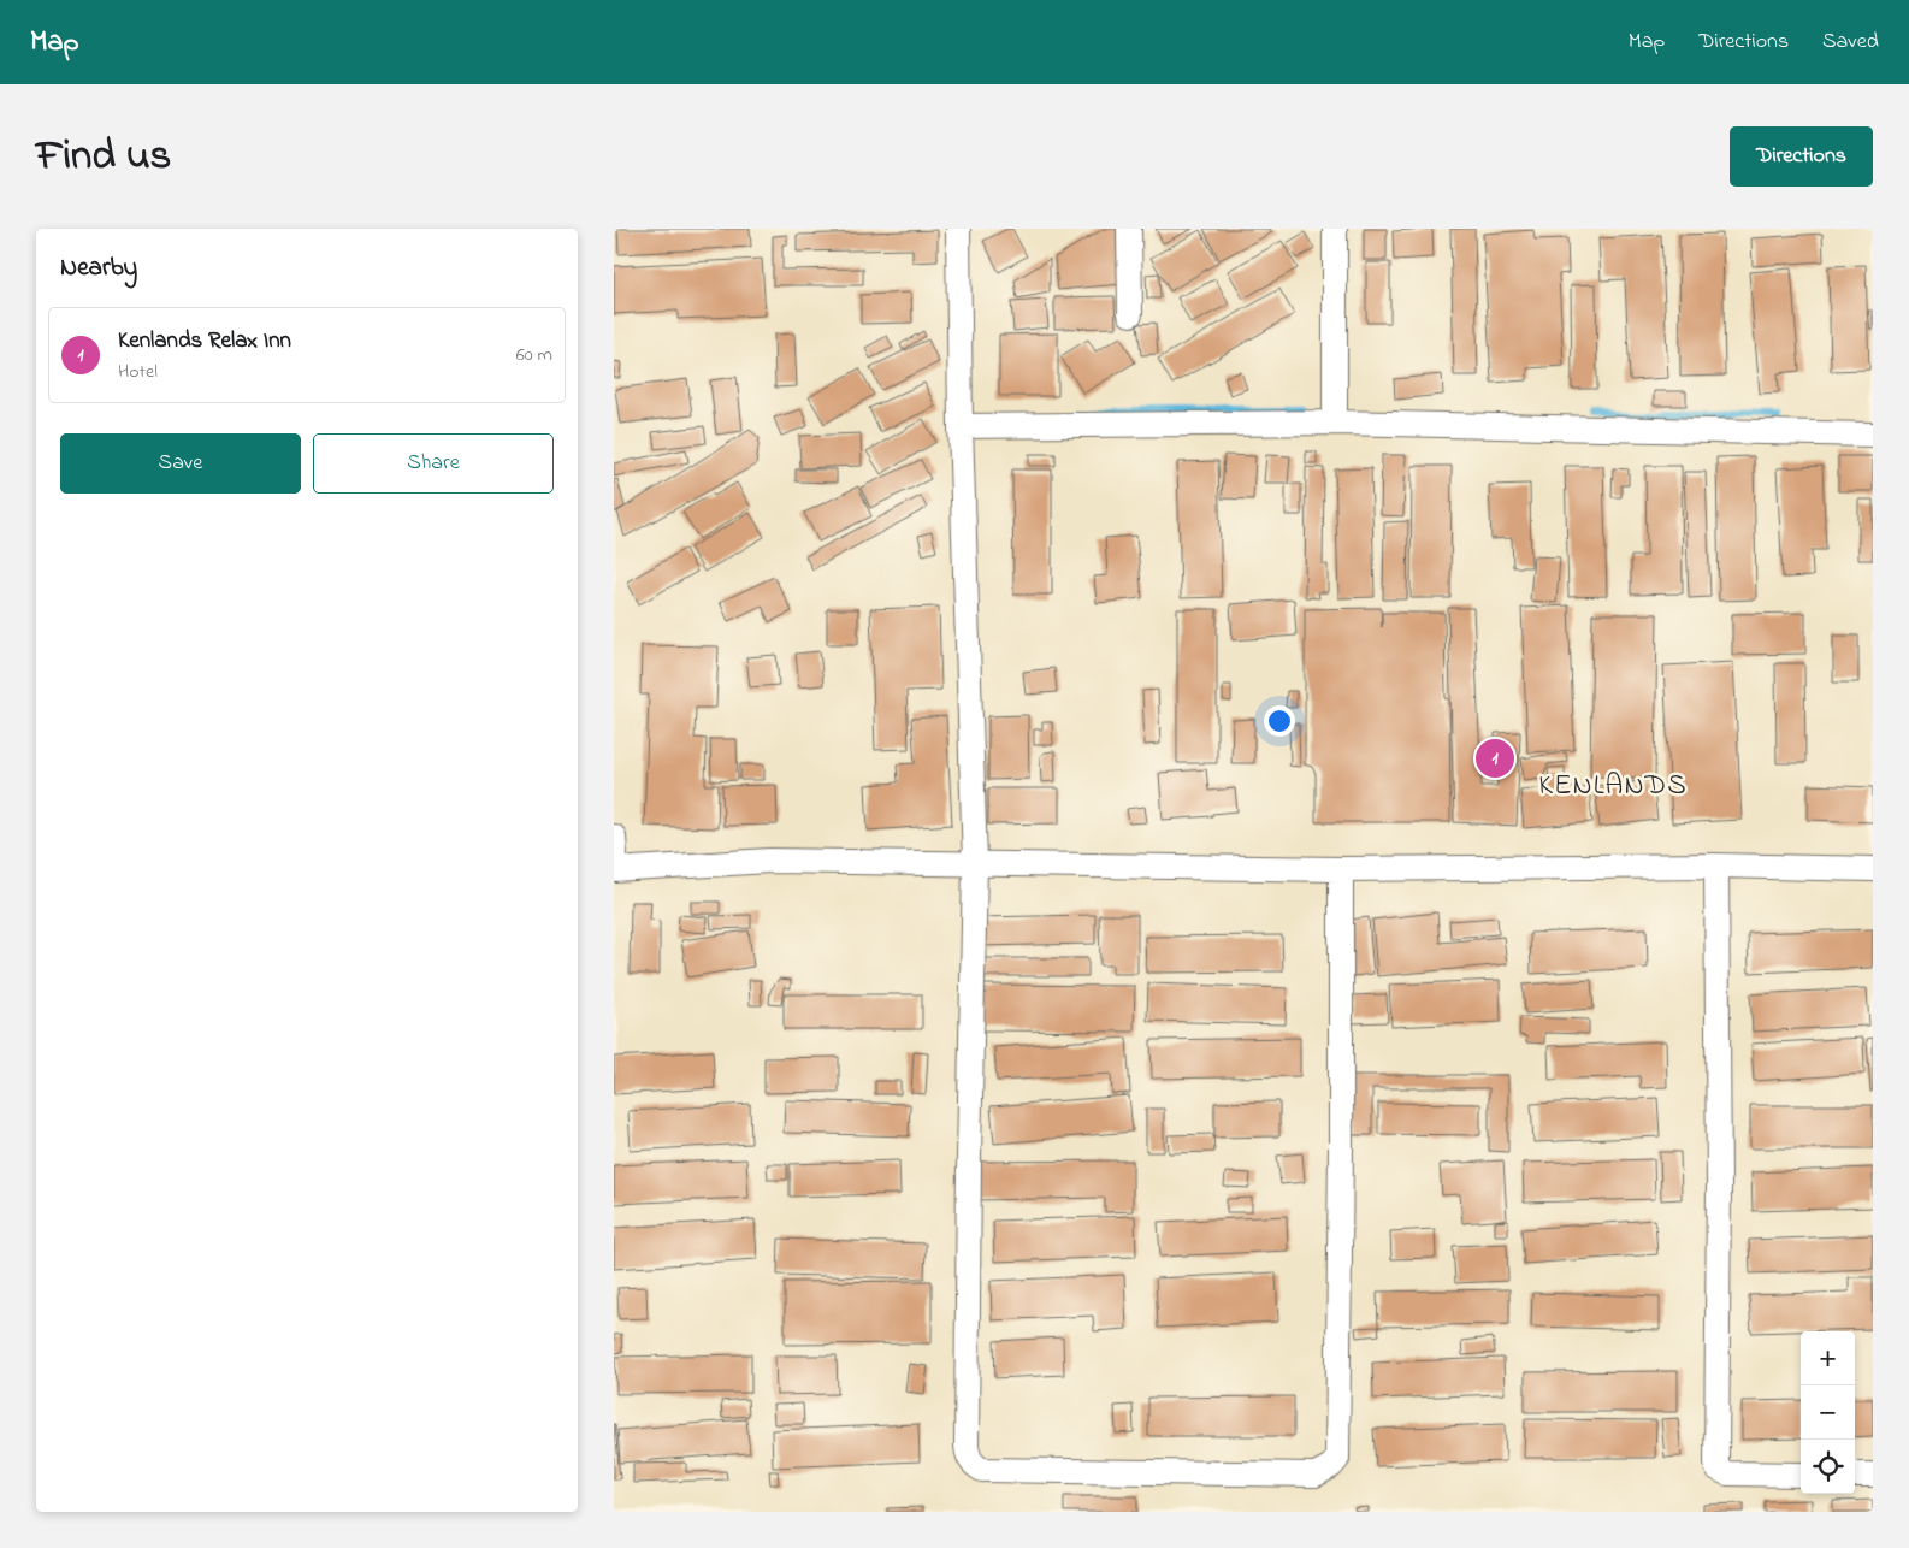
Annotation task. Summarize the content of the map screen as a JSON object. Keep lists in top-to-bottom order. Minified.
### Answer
{"districts":["KENLANDS"],"page":{"header":"Map","nav":["Map","Directions","Saved"],"title":"Find us","buttons":["Directions",["Save","Share"]],"heading":"Nearby","list":[{"mark":"1","name":"Kenlands Relax Inn","note":"Hotel","value":"60 m"}],"pins":"1","map_buttons":["+","−"]}}
